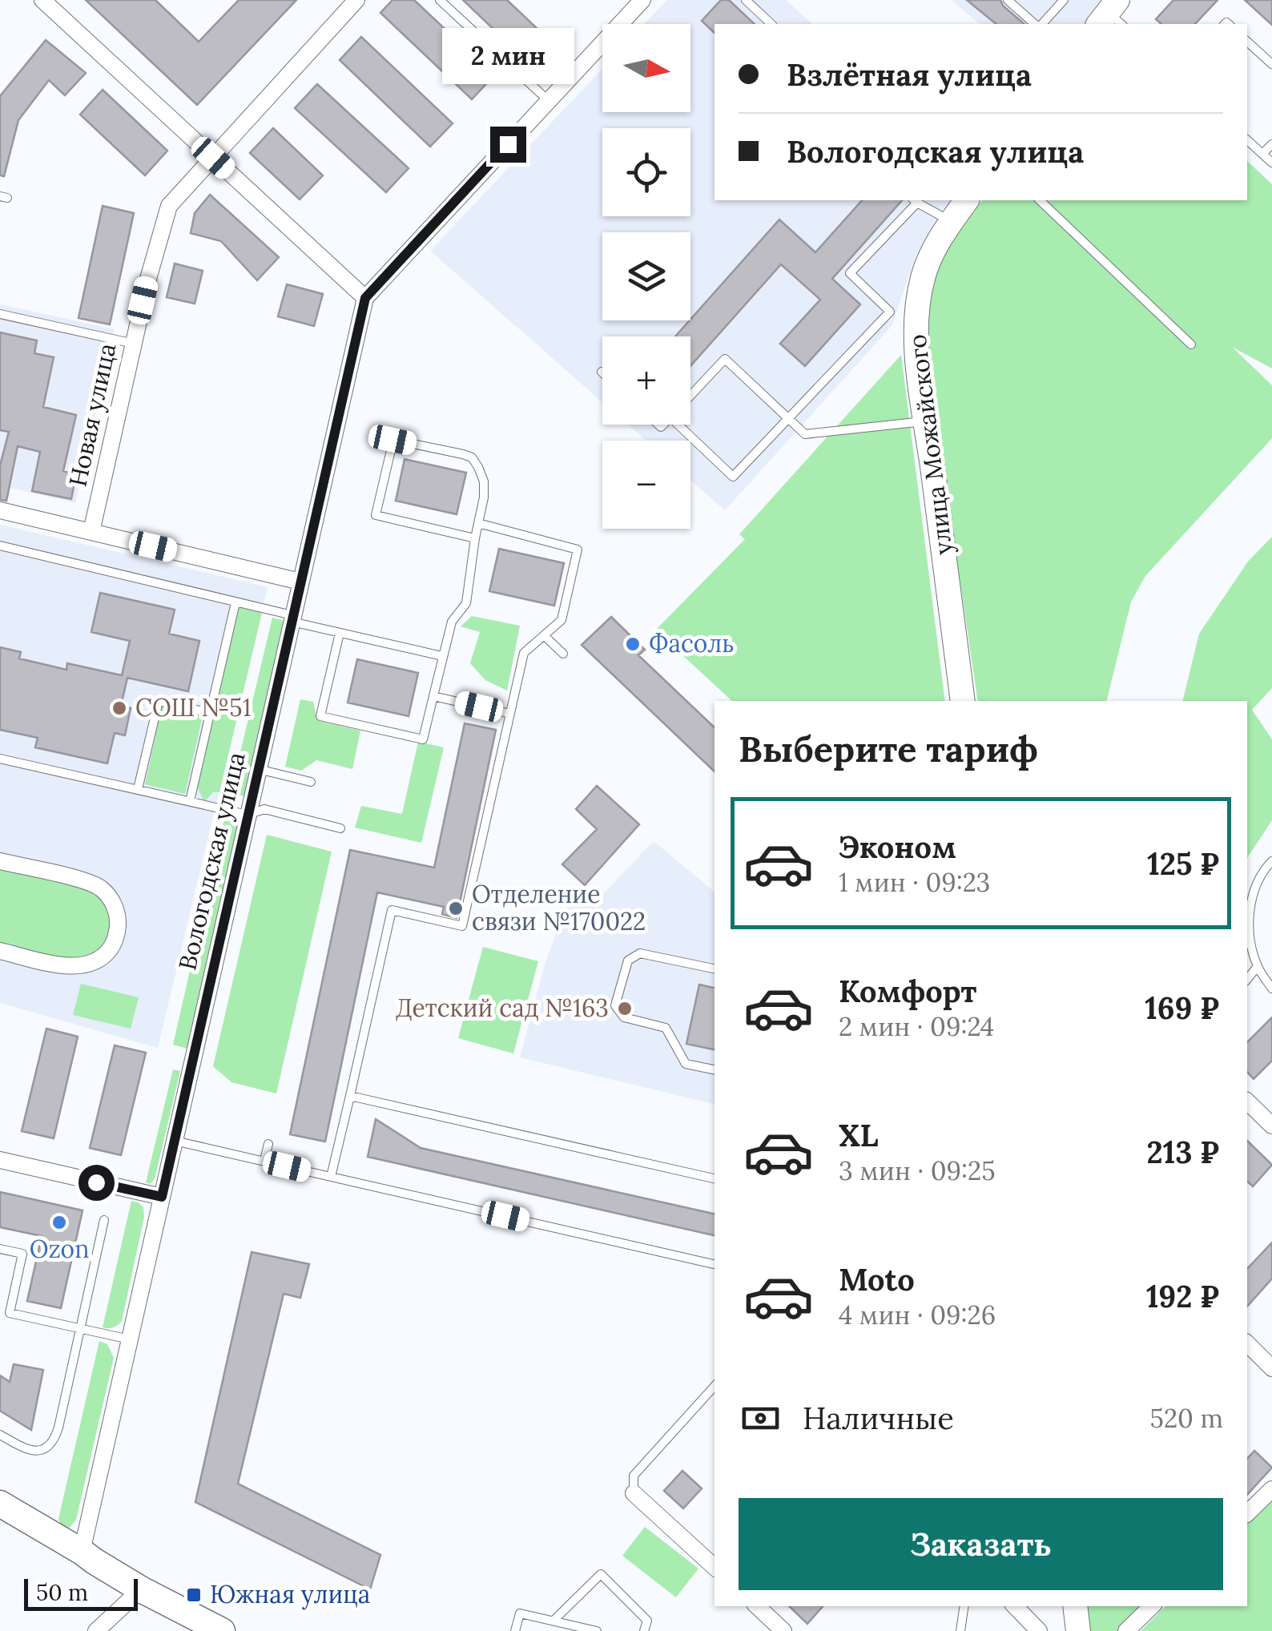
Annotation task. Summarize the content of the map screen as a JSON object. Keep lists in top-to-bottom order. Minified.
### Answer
{"streets":{"main road":["улица Можайского"],"street":["Новая улица","Вологодская улица"]},"places":{"other":["Фасоль","СОШ №51","Отделение связи №170022","Детский сад №163","Ozon"],"transit":["Южная улица"]},"scale_bar":"50 m","north":"right","page":{"map_buttons":["+","−"],"banner":["Взлётная улица","Вологодская улица"],"bubble":"2 мин","heading":"Выберите тариф","list":[{"name":"Эконом","note":"1 мин · 09:23","value":"125 ₽"},{"name":"Комфорт","note":"2 мин · 09:24","value":"169 ₽"},{"name":"XL","note":"3 мин · 09:25","value":"213 ₽"},{"name":"Moto","note":"4 мин · 09:26","value":"192 ₽"}],"pay":["Наличные","520 m"],"buttons":"Заказать","scale":"50 m"}}
